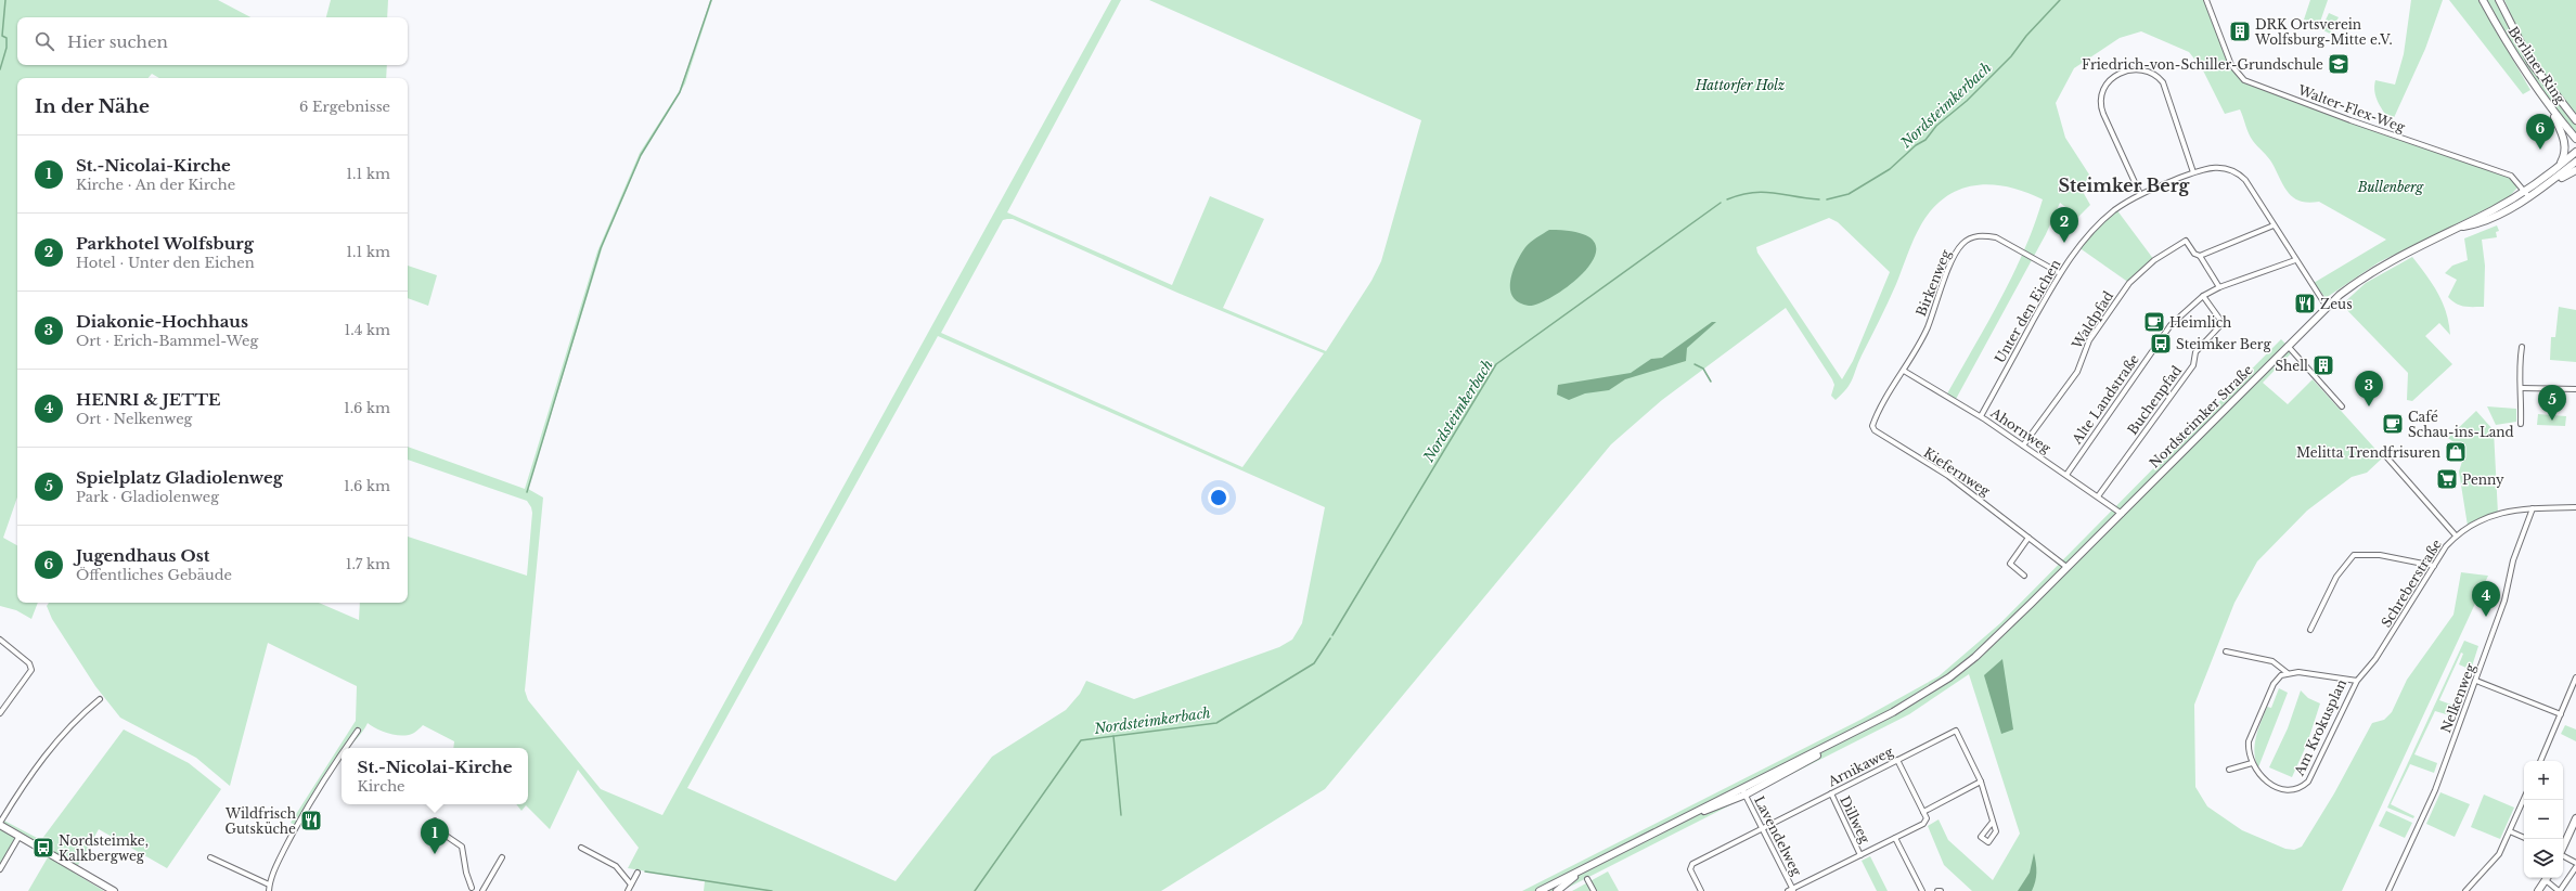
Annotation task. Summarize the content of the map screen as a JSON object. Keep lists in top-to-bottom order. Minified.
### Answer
{"streets":{"street":["Berliner Ring","Walter-Flex-Weg","Birkenweg","Unter den Eichen","Waldpfad","Alte Landstraße","Buchenpfad","Nordsteimker Straße","Ahornweg","Kiefernweg","Schreberstraße","Nelkenweg","Am Krokusplan","Arnikaweg","Dillweg","Lavendelweg"]},"crossings":[["Walter-Flex-Weg","Nordsteimker Straße"],["Birkenweg","Unter den Eichen"],["Birkenweg","Ahornweg"],["Birkenweg","Kiefernweg"],["Unter den Eichen","Alte Landstraße"],["Unter den Eichen","Nordsteimker Straße"],["Unter den Eichen","Ahornweg"],["Waldpfad","Alte Landstraße"],["Waldpfad","Ahornweg"],["Alte Landstraße","Buchenpfad"],["Alte Landstraße","Ahornweg"],["Buchenpfad","Ahornweg"],["Nordsteimker Straße","Ahornweg"],["Nordsteimker Straße","Kiefernweg"],["Nordsteimker Straße","Lavendelweg"],["Schreberstraße","Nelkenweg"],["Schreberstraße","Am Krokusplan"],["Arnikaweg","Dillweg"],["Arnikaweg","Lavendelweg"]],"districts":["Steimker Berg"],"water":["Nordsteimkerbach"],"parks":["Hattorfer Holz","Bullenberg"],"places":{"building":["DRK Ortsverein Wolfsburg-Mitte e.V.","Shell"],"school or university":["Friedrich-von-Schiller-Grundschule"],"restaurant":["Zeus","Wildfrisch Gutsküche"],"cafe":["Heimlich","Café Schau-ins-Land"],"bus stop":["Steimker Berg","Nordsteimke, Kalkbergweg"],"shop":["Melitta Trendfrisuren"],"supermarket":["Penny"]},"page":{"search":"Hier suchen","heading":["In der Nähe","6 Ergebnisse"],"pins":["6","2","3","5","4","1"],"list":[{"mark":"1","name":"St.-Nicolai-Kirche","note":"Kirche · An der Kirche","value":"1.1 km"},{"mark":"2","name":"Parkhotel Wolfsburg","note":"Hotel · Unter den Eichen","value":"1.1 km"},{"mark":"3","name":"Diakonie-Hochhaus","note":"Ort · Erich-Bammel-Weg","value":"1.4 km"},{"mark":"4","name":"HENRI & JETTE","note":"Ort · Nelkenweg","value":"1.6 km"},{"mark":"5","name":"Spielplatz Gladiolenweg","note":"Park · Gladiolenweg","value":"1.6 km"},{"mark":"6","name":"Jugendhaus Ost","note":"Öffentliches Gebäude","value":"1.7 km"}],"popup":["St.-Nicolai-Kirche","Kirche"],"map_buttons":["+","−"]}}
